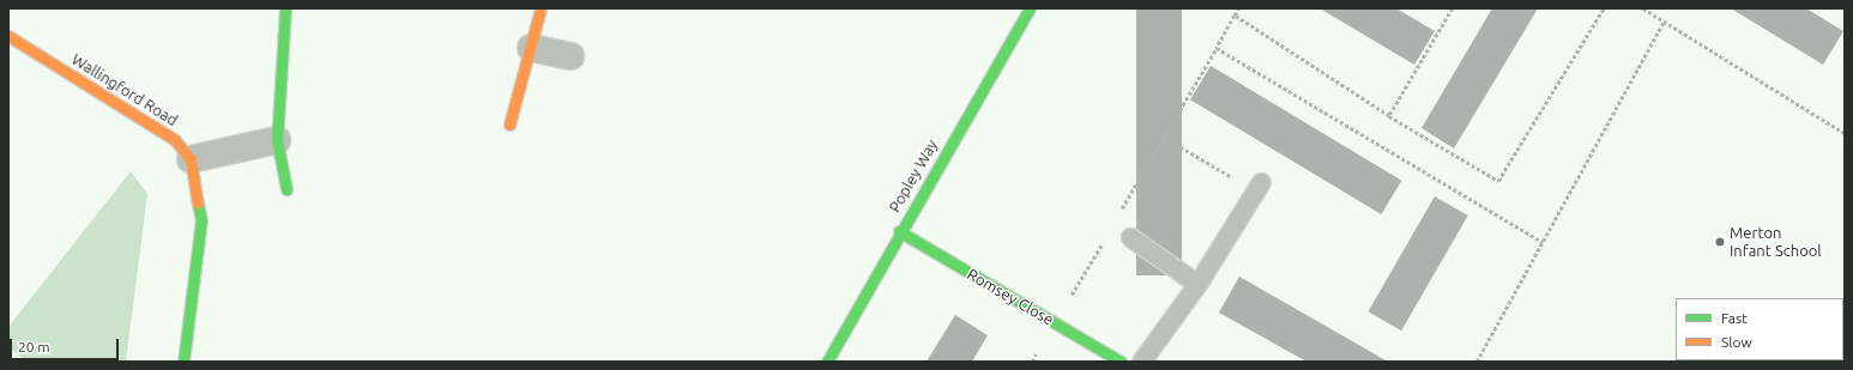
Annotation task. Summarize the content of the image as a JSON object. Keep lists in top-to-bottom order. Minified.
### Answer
{"streets":{"street":["Wallingford Road","Popley Way","Romsey Close"]},"crossings":[["Popley Way","Romsey Close"]],"places":["Merton Infant School"],"legend":["Fast","Slow"],"scale_bar":"20 m"}
